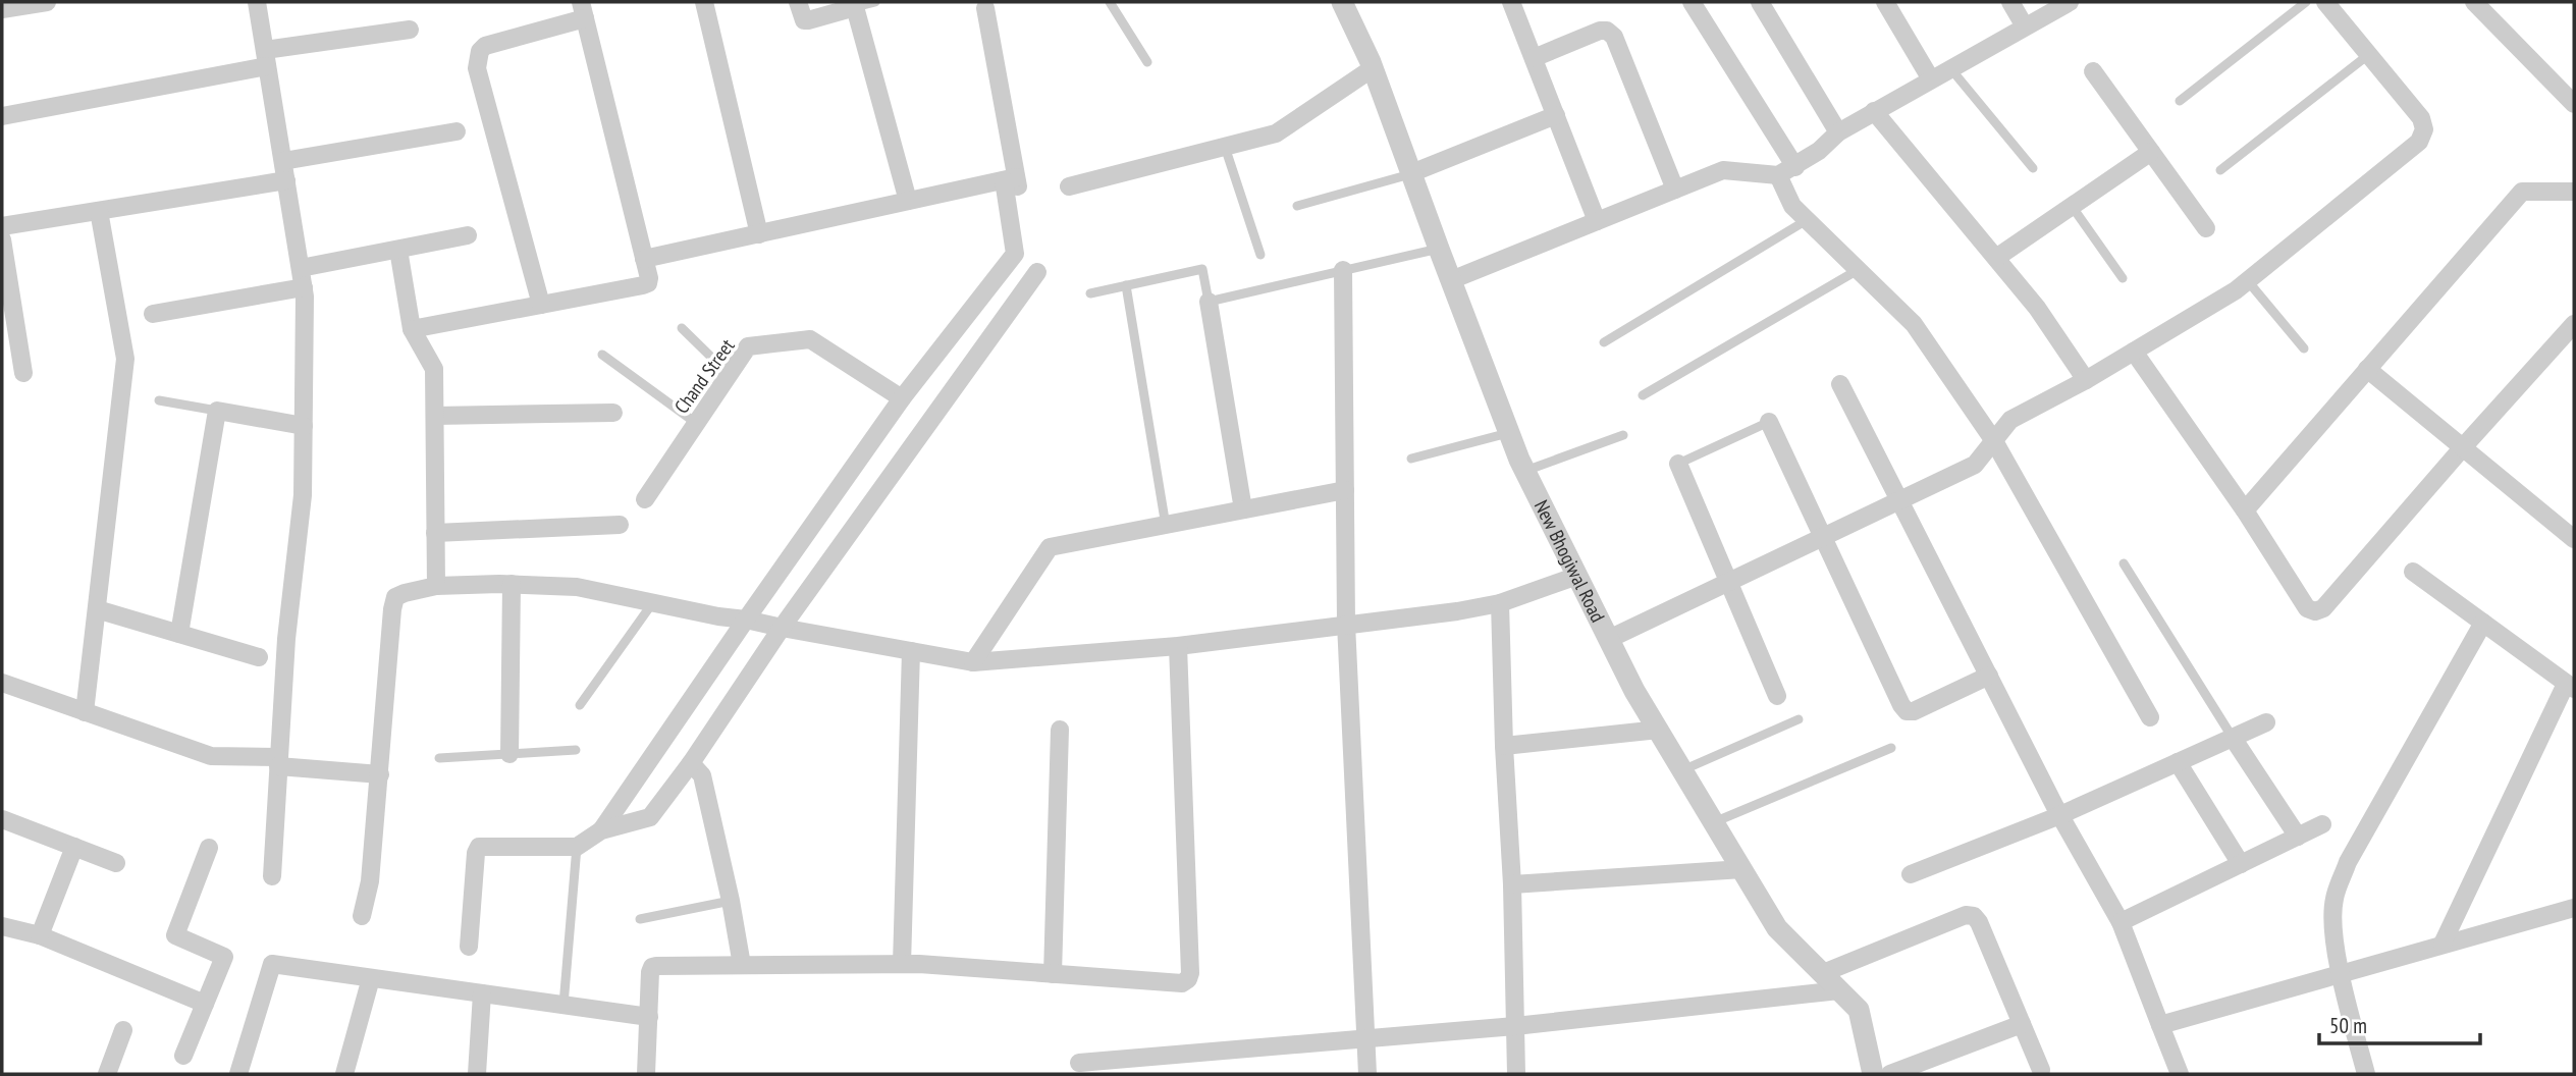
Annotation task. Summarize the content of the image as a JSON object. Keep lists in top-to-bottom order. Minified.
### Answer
{"streets":{"street":["Chand Street","New Bhogiwal Road"]},"scale_bar":"50 m"}
